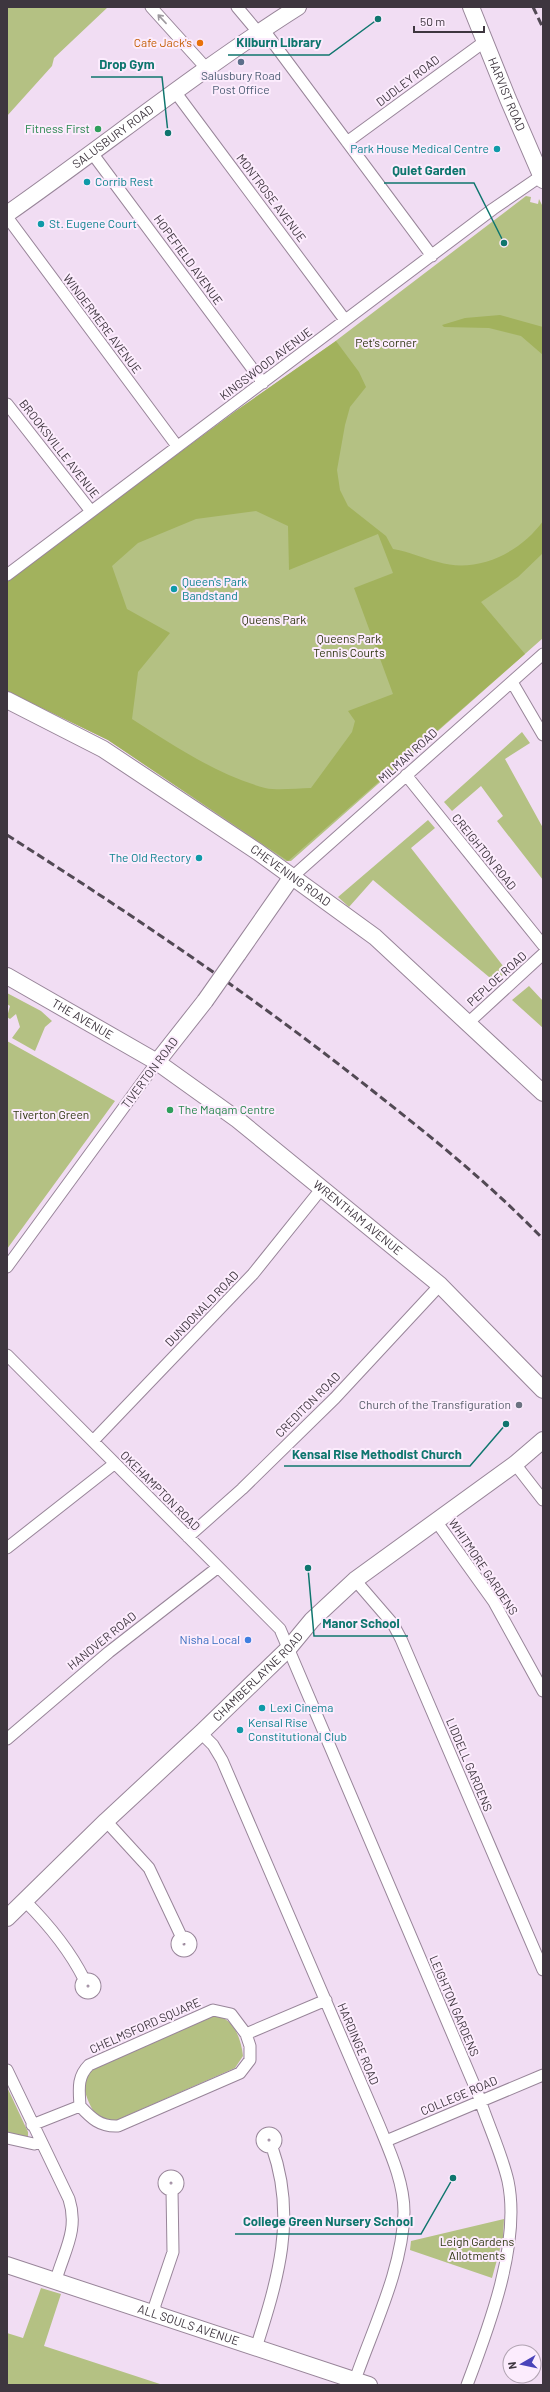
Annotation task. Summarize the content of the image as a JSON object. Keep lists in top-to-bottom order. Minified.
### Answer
{"streets":{"street":["DUDLEY ROAD","HARVIST ROAD","SALUSBURY ROAD","MONTROSE AVENUE","HOPEFIELD AVENUE","WINDERMERE AVENUE","KINGSWOOD AVENUE","BROOKSVILLE AVENUE","MILMAN ROAD","CREIGHTON ROAD","CHEVENING ROAD","PEPLOE ROAD","THE AVENUE","TIVERTON ROAD","WRENTHAM AVENUE","DUNDONALD ROAD","CREDITON ROAD","OKEHAMPTON ROAD","WHITMORE GARDENS","HANOVER ROAD","CHAMBERLAYNE ROAD","LIDDELL GARDENS","LEIGHTON GARDENS","CHELMSFORD SQUARE","HARDINGE ROAD","COLLEGE ROAD","ALL SOULS AVENUE"]},"crossings":[["DUDLEY ROAD","HARVIST ROAD"],["HARVIST ROAD","KINGSWOOD AVENUE"],["SALUSBURY ROAD","MONTROSE AVENUE"],["SALUSBURY ROAD","HOPEFIELD AVENUE"],["SALUSBURY ROAD","WINDERMERE AVENUE"],["MONTROSE AVENUE","KINGSWOOD AVENUE"],["HOPEFIELD AVENUE","KINGSWOOD AVENUE"],["WINDERMERE AVENUE","KINGSWOOD AVENUE"],["KINGSWOOD AVENUE","BROOKSVILLE AVENUE"],["MILMAN ROAD","CREIGHTON ROAD"],["MILMAN ROAD","CHEVENING ROAD"],["MILMAN ROAD","TIVERTON ROAD"],["CHEVENING ROAD","PEPLOE ROAD"],["CHEVENING ROAD","TIVERTON ROAD"],["THE AVENUE","TIVERTON ROAD"],["THE AVENUE","WRENTHAM AVENUE"],["TIVERTON ROAD","WRENTHAM AVENUE"],["WRENTHAM AVENUE","DUNDONALD ROAD"],["WRENTHAM AVENUE","CREDITON ROAD"],["DUNDONALD ROAD","OKEHAMPTON ROAD"],["CREDITON ROAD","OKEHAMPTON ROAD"],["OKEHAMPTON ROAD","HANOVER ROAD"],["OKEHAMPTON ROAD","CHAMBERLAYNE ROAD"],["OKEHAMPTON ROAD","LEIGHTON GARDENS"],["WHITMORE GARDENS","CHAMBERLAYNE ROAD"],["CHAMBERLAYNE ROAD","LIDDELL GARDENS"],["CHAMBERLAYNE ROAD","LEIGHTON GARDENS"],["CHAMBERLAYNE ROAD","HARDINGE ROAD"],["LEIGHTON GARDENS","COLLEGE ROAD"],["HARDINGE ROAD","COLLEGE ROAD"],["HARDINGE ROAD","ALL SOULS AVENUE"]],"parks":["Pet's corner","Queens Park","Queens Park Tennis Courts","Tiverton Green","Leigh Gardens Allotments"],"places":["Kilburn Library","Cafe Jack's","Salusbury Road Post Office","Fitness First","Drop Gym","Park House Medical Centre","Corrib Rest","St. Eugene Court","Quiet Garden","Queen's Park Bandstand","The Old Rectory","The Maqam Centre","Church of the Transfiguration","Kensal Rise Methodist Church","Manor School","Nisha Local","Lexi Cinema","Kensal Rise Constitutional Club","College Green Nursery School"],"scale_bar":"50 m","north":"left"}
